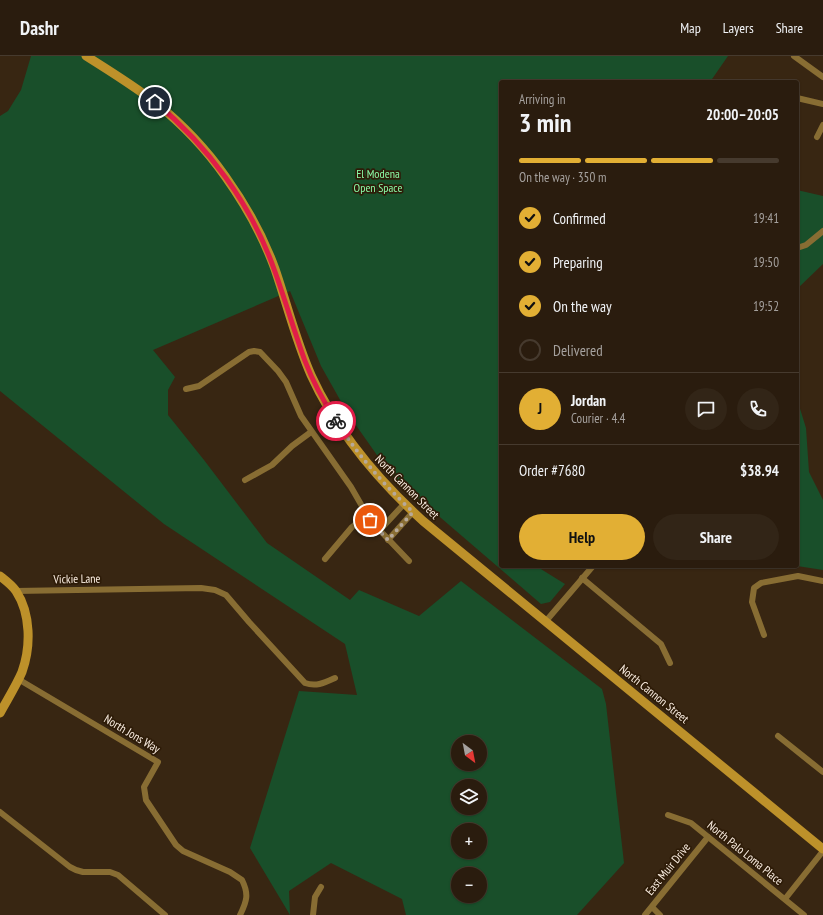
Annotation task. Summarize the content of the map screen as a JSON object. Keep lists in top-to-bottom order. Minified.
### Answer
{"streets":{"main road":["North Cannon Street"],"street":["Vickie Lane","North Jons Way","North Palo Loma Place","East Muir Drive"]},"crossings":[["North Palo Loma Place","East Muir Drive"]],"parks":["El Modena Open Space"],"north":"bottom right","page":{"header":"Dashr","nav":["Map","Layers","Share"],"heading":["3 min","Arriving in","20:00–20:05"],"panel":["Jordan","Courier · 4.4","Order #7680","$38.94"],"bar":"On the way · 350 m","list":[["Confirmed","19:41"],["Preparing","19:50"],["On the way","19:52"],"Delivered"],"round":"J","buttons":["Help","Share"],"map_buttons":["+","−"]}}
